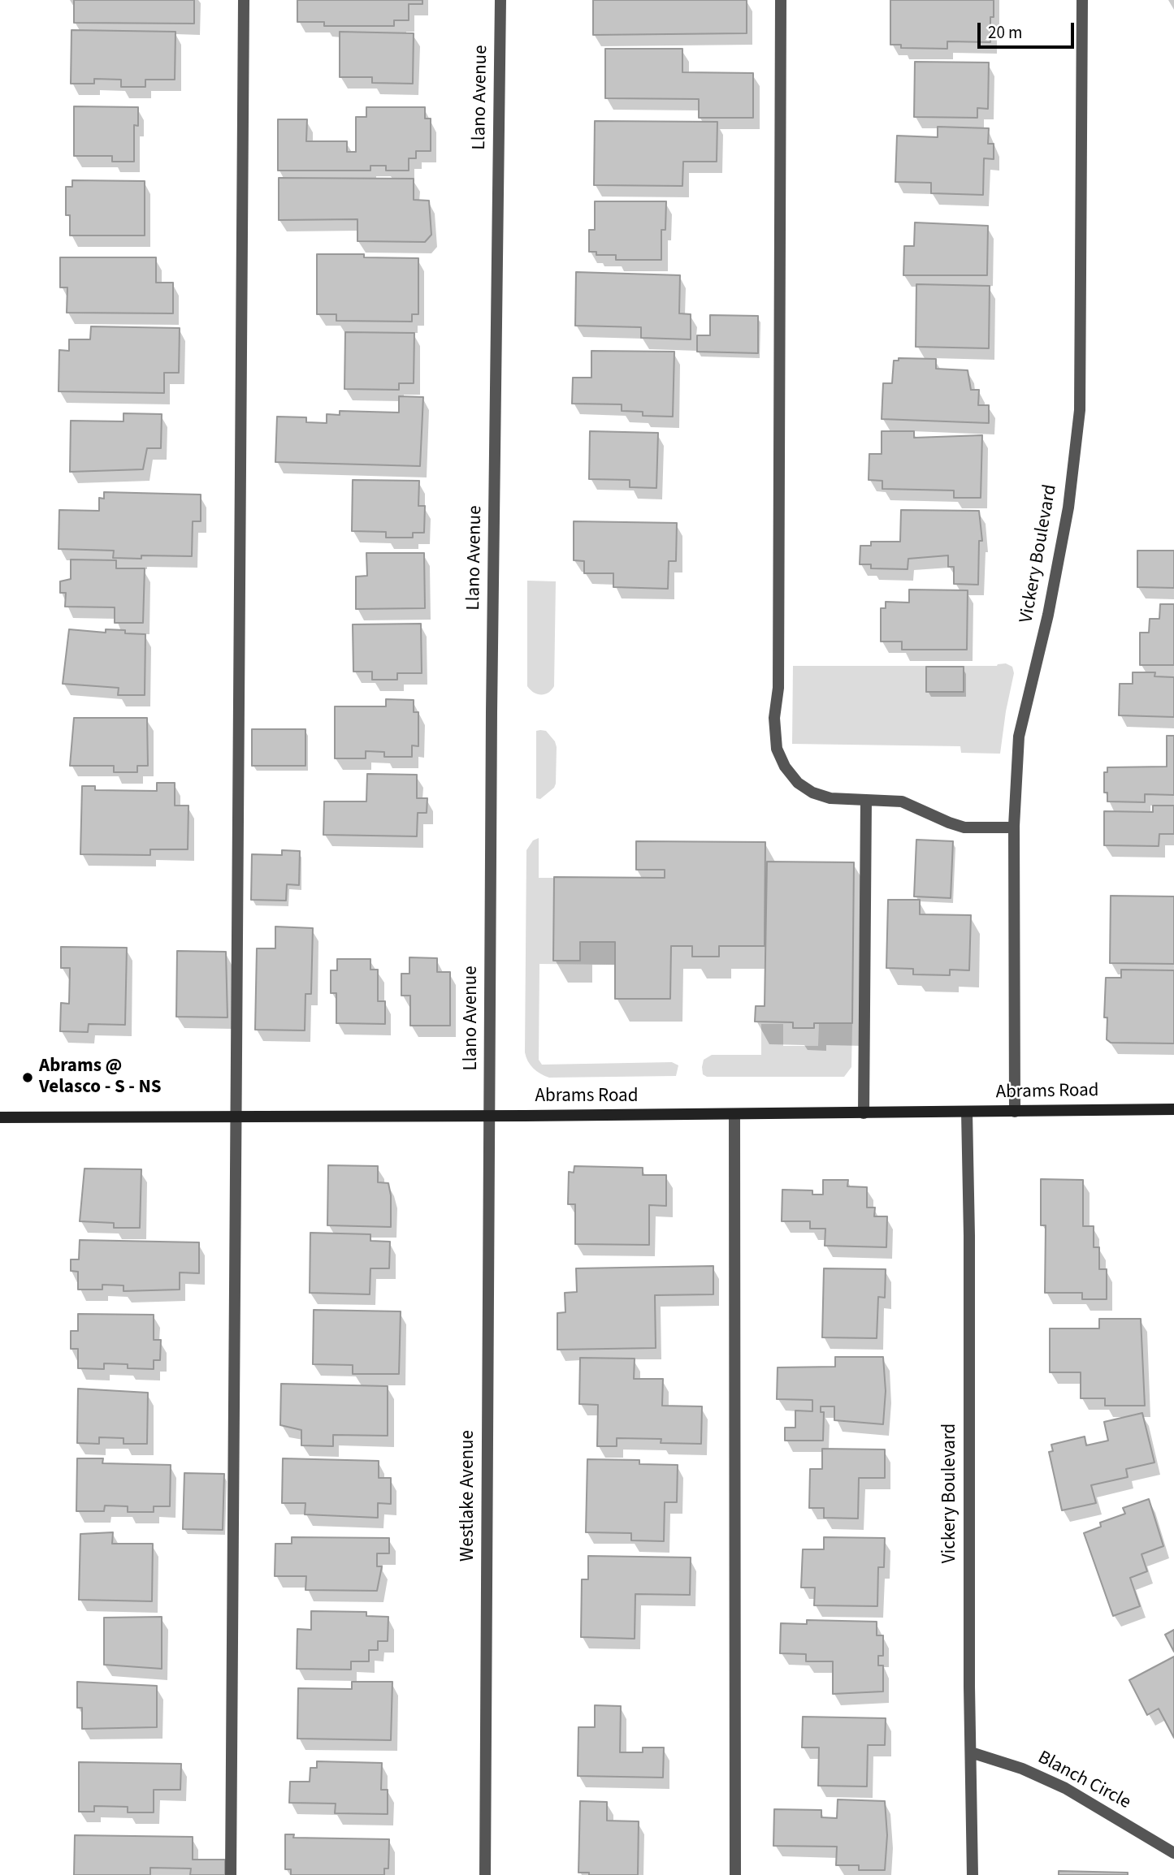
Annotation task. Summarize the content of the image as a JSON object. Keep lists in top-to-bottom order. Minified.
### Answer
{"streets":{"main road":["Abrams Road"],"street":["Llano Avenue","Vickery Boulevard","Westlake Avenue","Blanch Circle"]},"crossings":[["Llano Avenue","Abrams Road"],["Llano Avenue","Westlake Avenue"],["Vickery Boulevard","Abrams Road"],["Vickery Boulevard","Blanch Circle"],["Abrams Road","Westlake Avenue"]],"places":["Abrams @ Velasco - S - NS"],"scale_bar":"20 m"}
